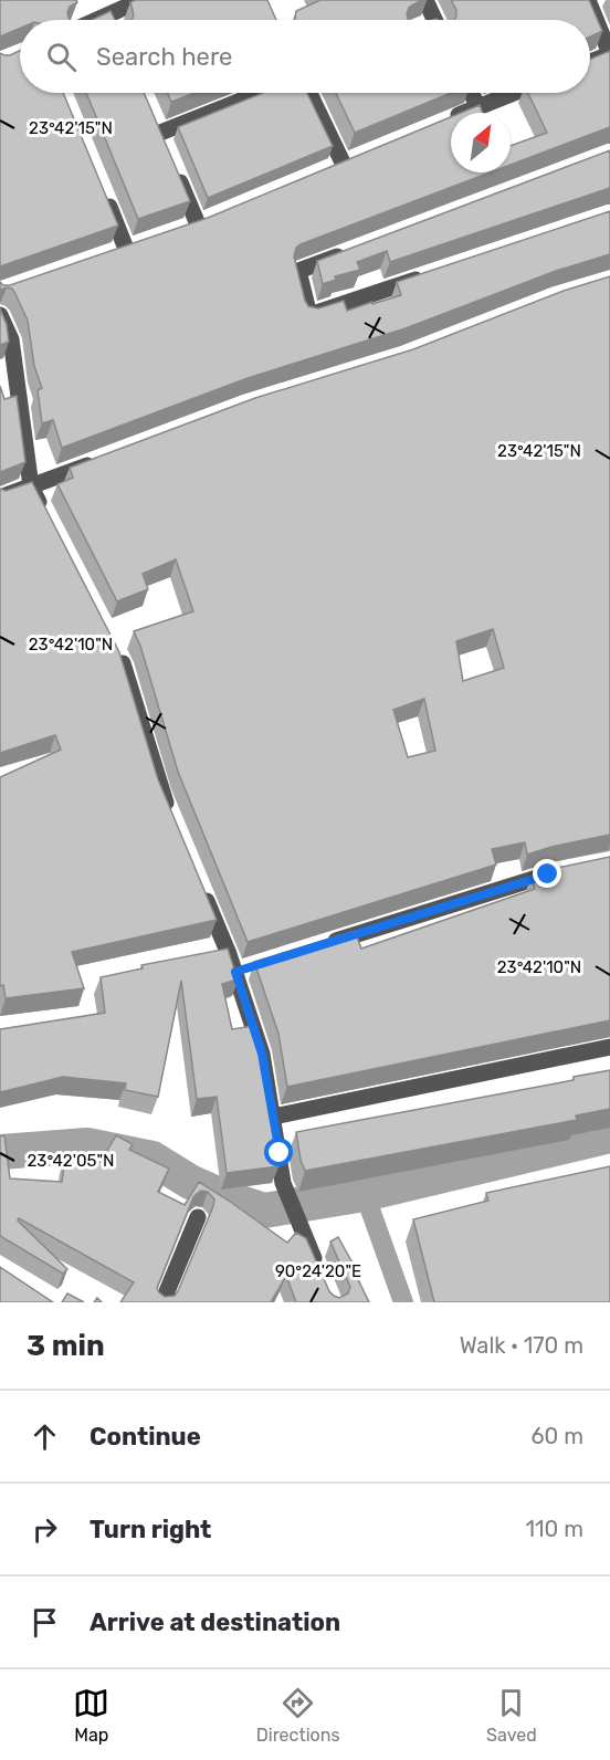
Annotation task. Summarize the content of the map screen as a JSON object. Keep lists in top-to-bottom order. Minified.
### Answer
{"north":"top right","page":{"search":"Search here","heading":["3 min","Walk · 170 m"],"list":[["Continue","60 m"],["Turn right","110 m"],"Arrive at destination"],"nav":["Map","Directions","Saved"]},"coordinates":["23°42'15\"N","23°42'10\"N","23°42'05\"N","90°24'20\"E"]}
